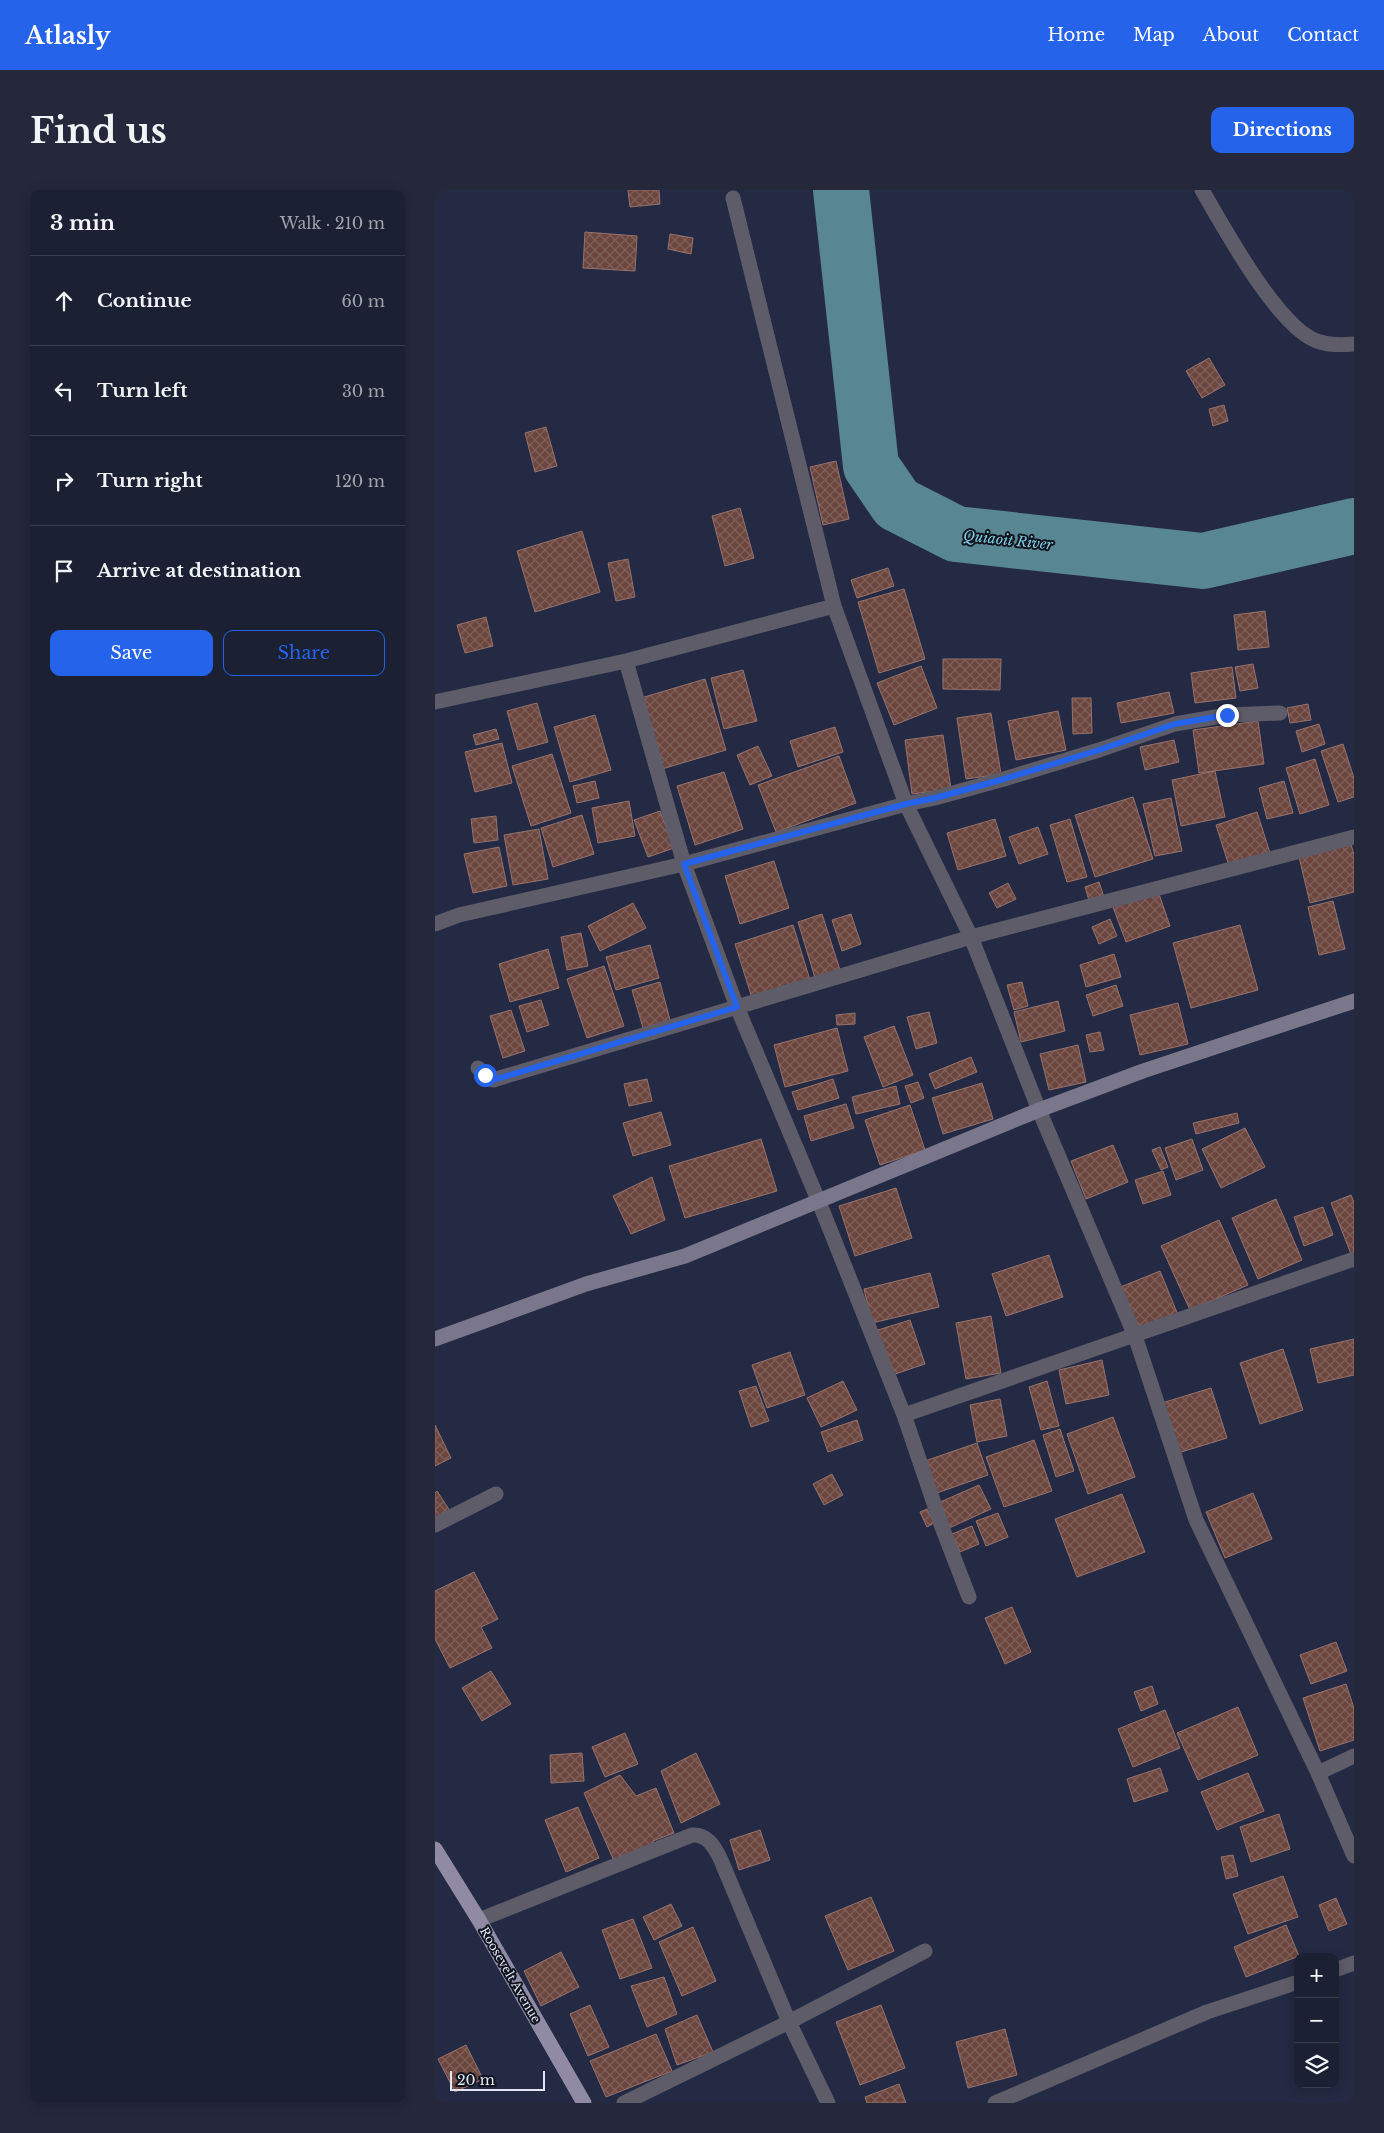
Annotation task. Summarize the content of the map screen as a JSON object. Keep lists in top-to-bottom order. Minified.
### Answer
{"streets":{"main road":["Roosevelt Avenue"]},"water":["Quiaoit River"],"scale_bar":"20 m","page":{"header":"Atlasly","nav":["Home","Map","About","Contact"],"buttons":["Directions",["Save","Share"]],"title":"Find us","heading":["3 min","Walk · 210 m"],"list":[["Continue","60 m"],["Turn left","30 m"],["Turn right","120 m"],"Arrive at destination"],"map_buttons":["+","−"],"scale":"20 m"}}
